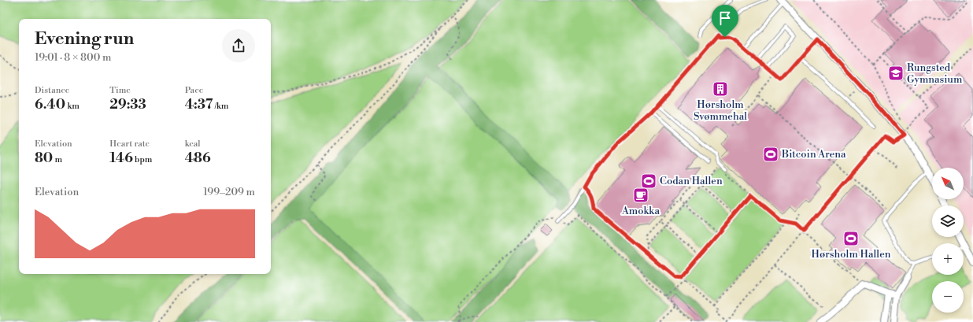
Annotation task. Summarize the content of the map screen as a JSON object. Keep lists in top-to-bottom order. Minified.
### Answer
{"places":{"school or university":["Rungsted Gymnasium"],"building":["Hørsholm Svømmehal"],"sports":["Bitcoin Arena","Codan Hallen","Hørsholm Hallen"],"cafe":["Amokka"]},"north":"top left","page":{"heading":["Evening run","19:01 · 8 × 800 m"],"stats":[["Distance","6.40 km"],["Time","29:33"],["Pace","4:37 /km"],["Elevation","80 m"],["Heart rate","146 bpm"],["kcal","486"]],"map_buttons":["+","−"],"chart":["Elevation","199–209 m"]}}
